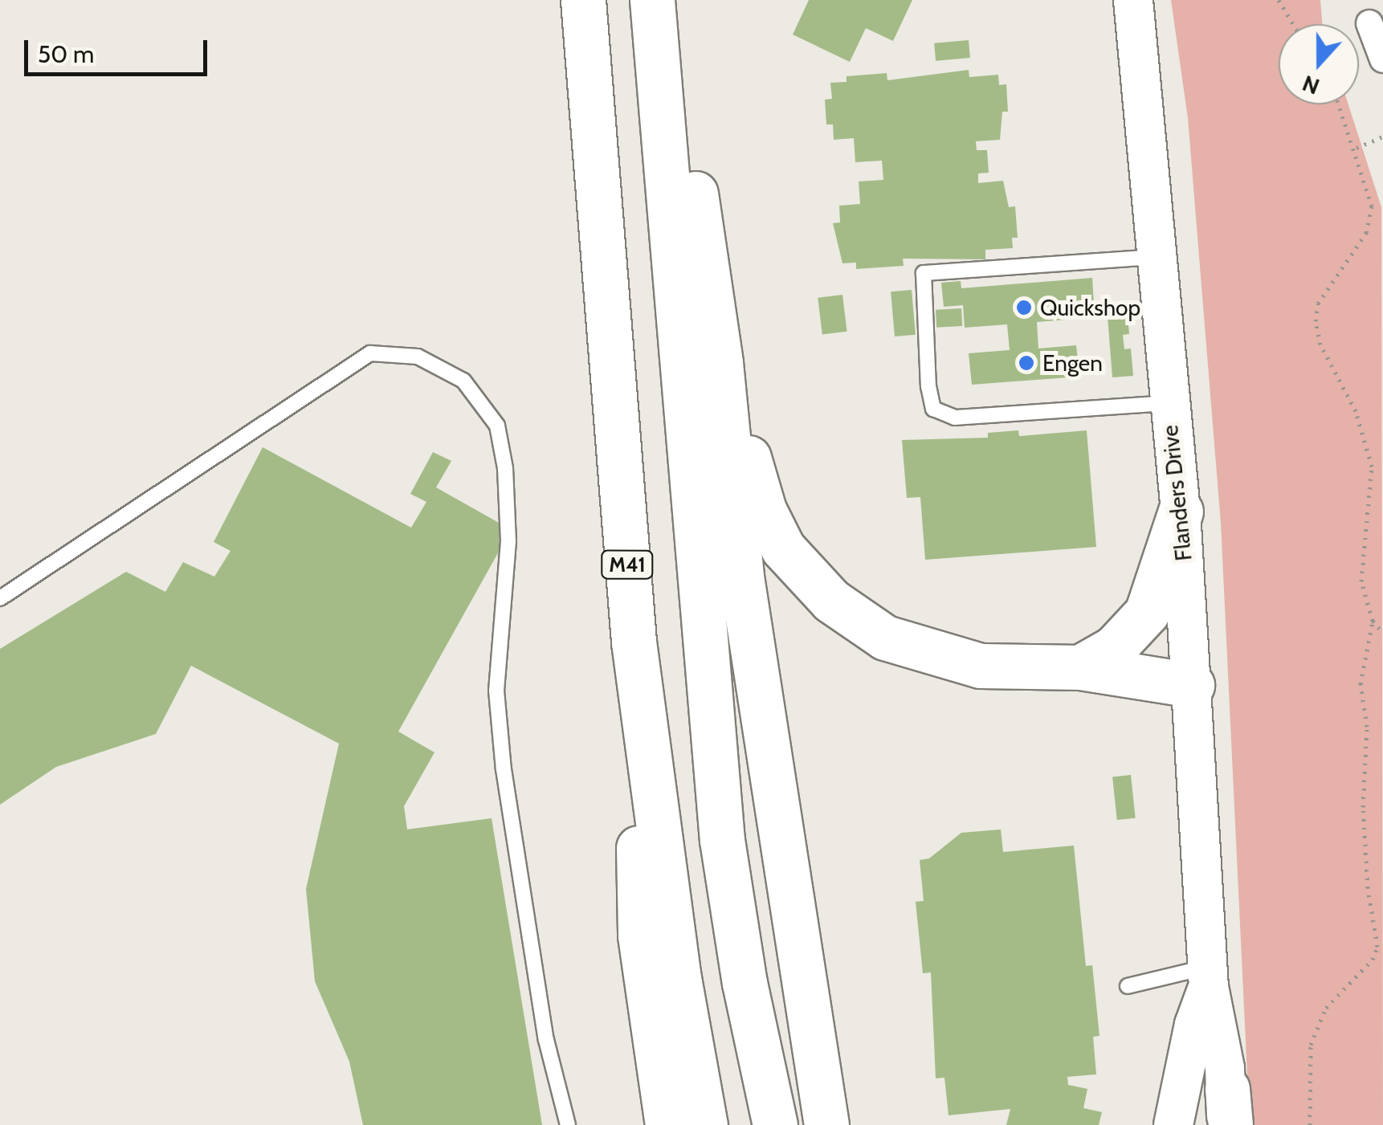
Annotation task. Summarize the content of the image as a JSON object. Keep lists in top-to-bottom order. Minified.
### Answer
{"streets":{"highway":["M41"],"street":["Flanders Drive"]},"places":["Quickshop","Engen"],"scale_bar":"50 m","north":"bottom"}
